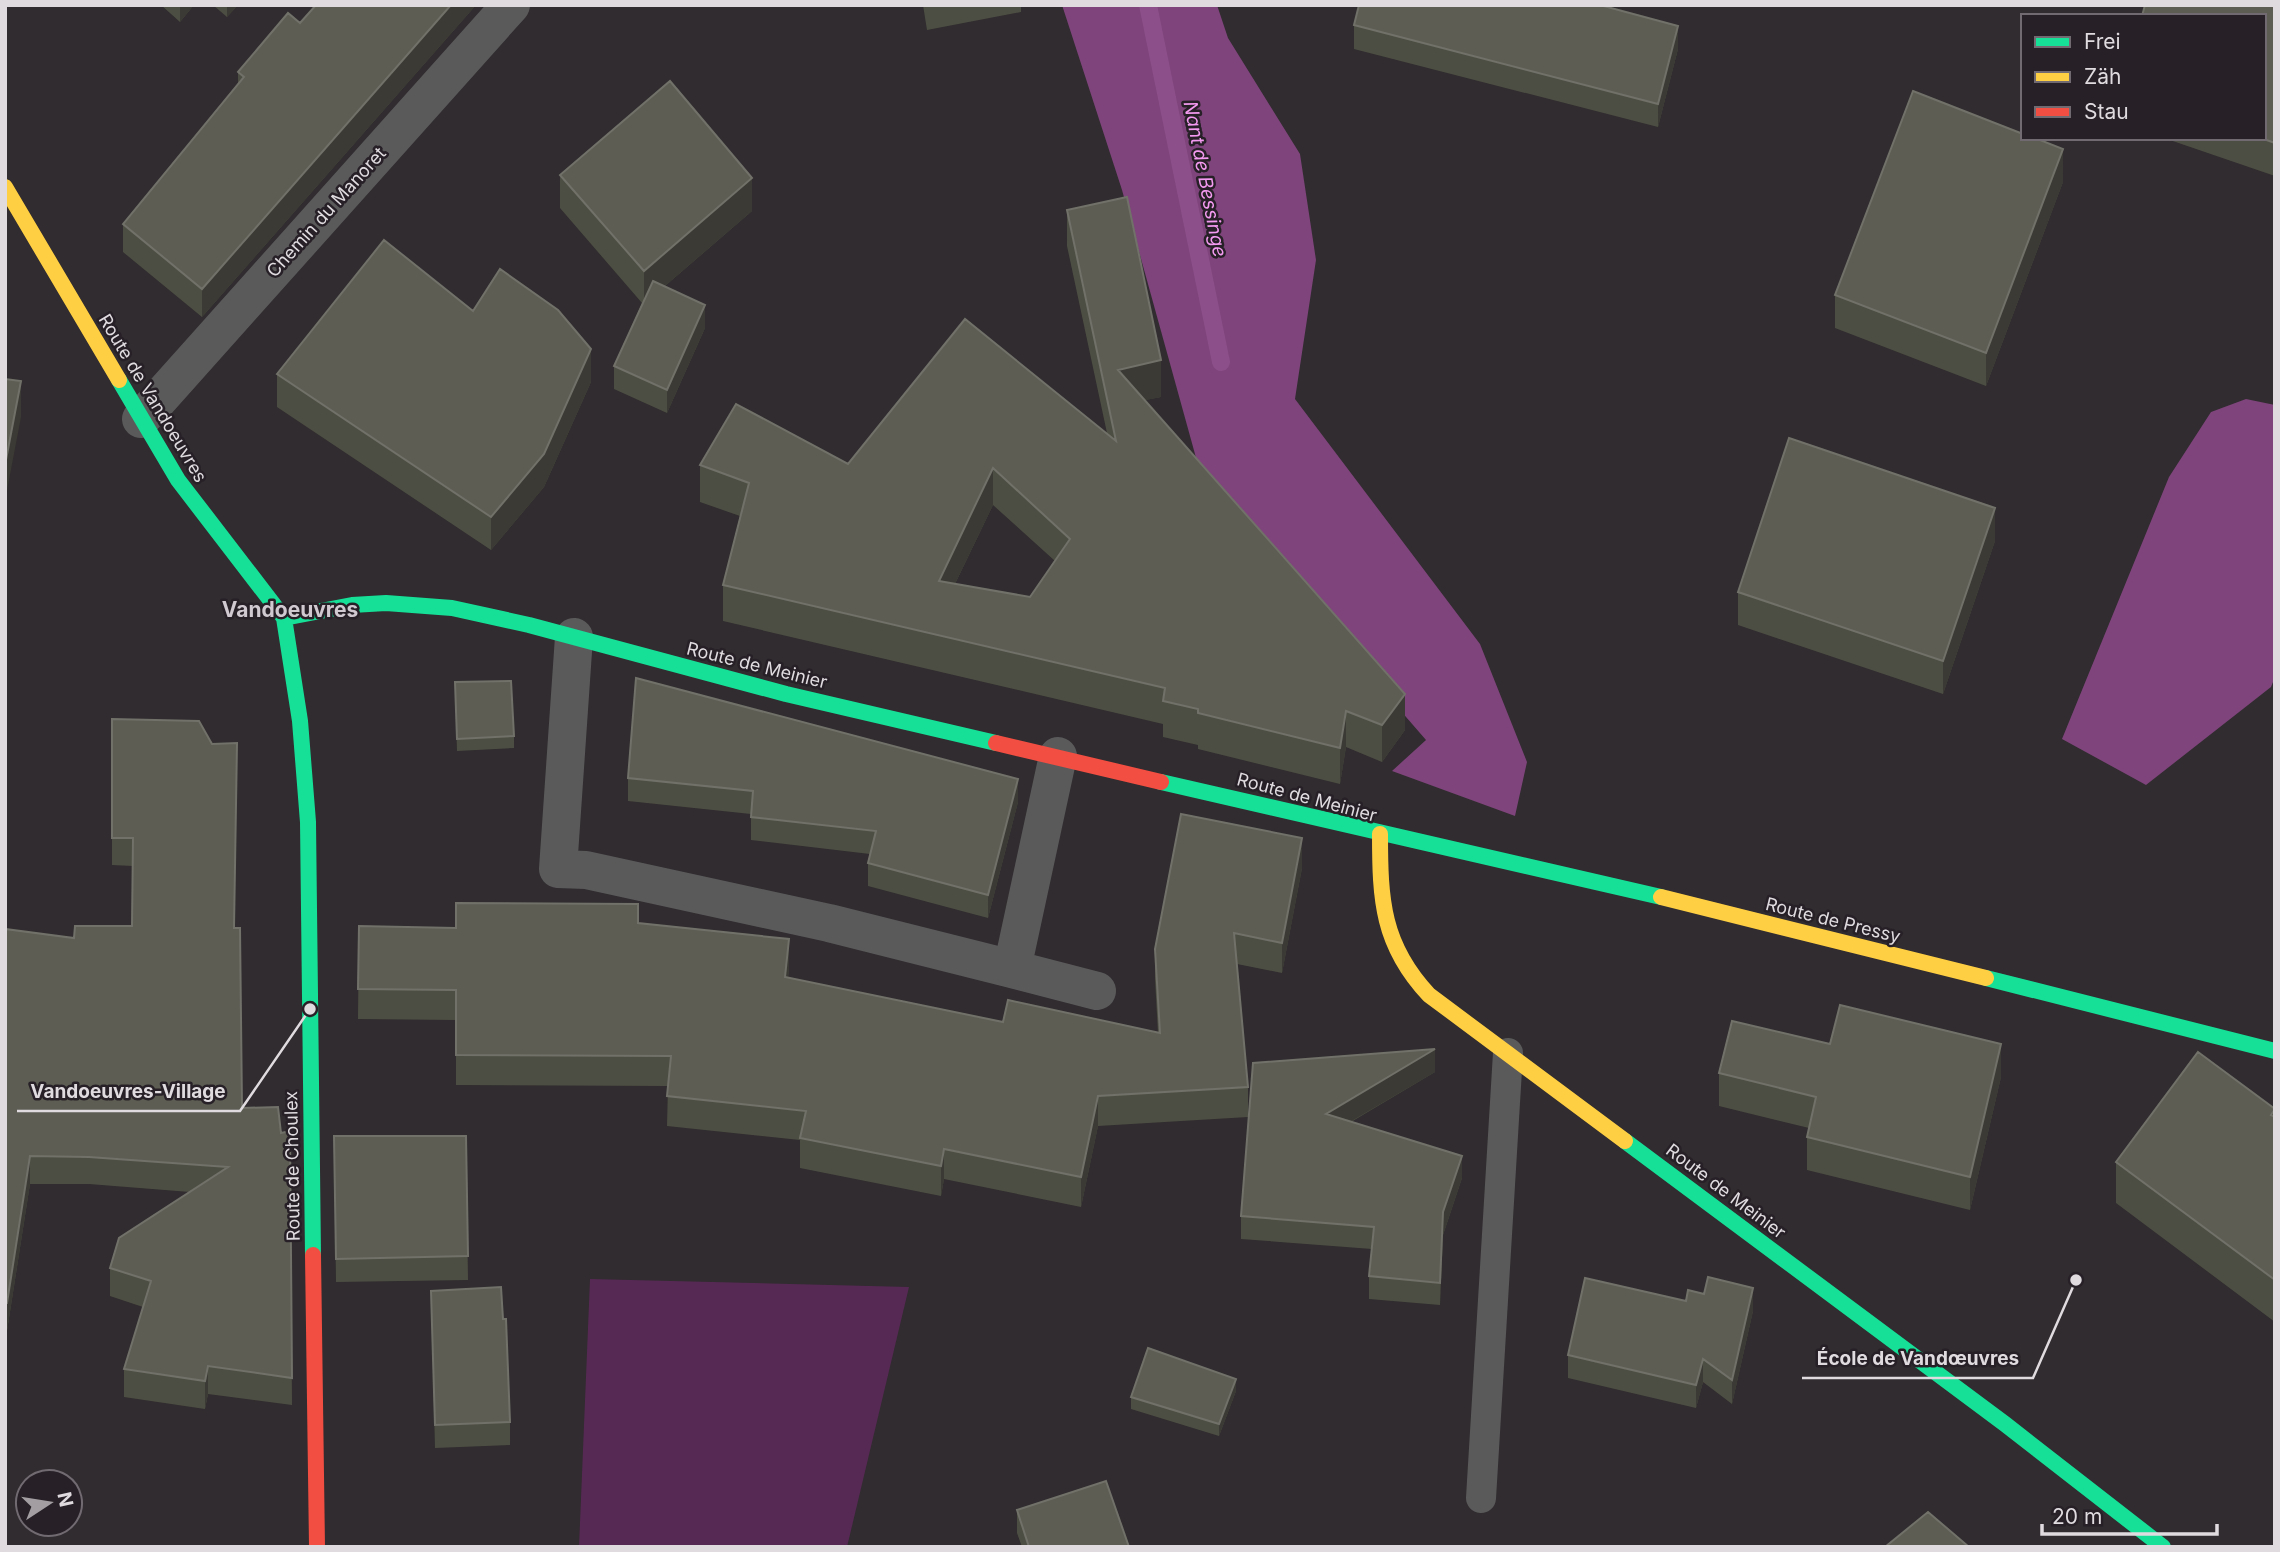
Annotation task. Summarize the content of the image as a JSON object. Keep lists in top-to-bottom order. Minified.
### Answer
{"streets":{"street":["Chemin du Manoret","Route de Vandoeuvres","Route de Meinier","Route de Pressy","Route de Choulex"]},"crossings":[["Chemin du Manoret","Route de Vandoeuvres"],["Route de Vandoeuvres","Route de Meinier"],["Route de Vandoeuvres","Route de Choulex"],["Route de Meinier","Route de Pressy"],["Route de Meinier","Route de Choulex"]],"districts":["Vandoeuvres"],"water":["Nant de Bessinge"],"places":["Vandoeuvres-Village","École de Vandœuvres"],"legend":["Frei","Zäh","Stau"],"scale_bar":"20 m","north":"right"}
